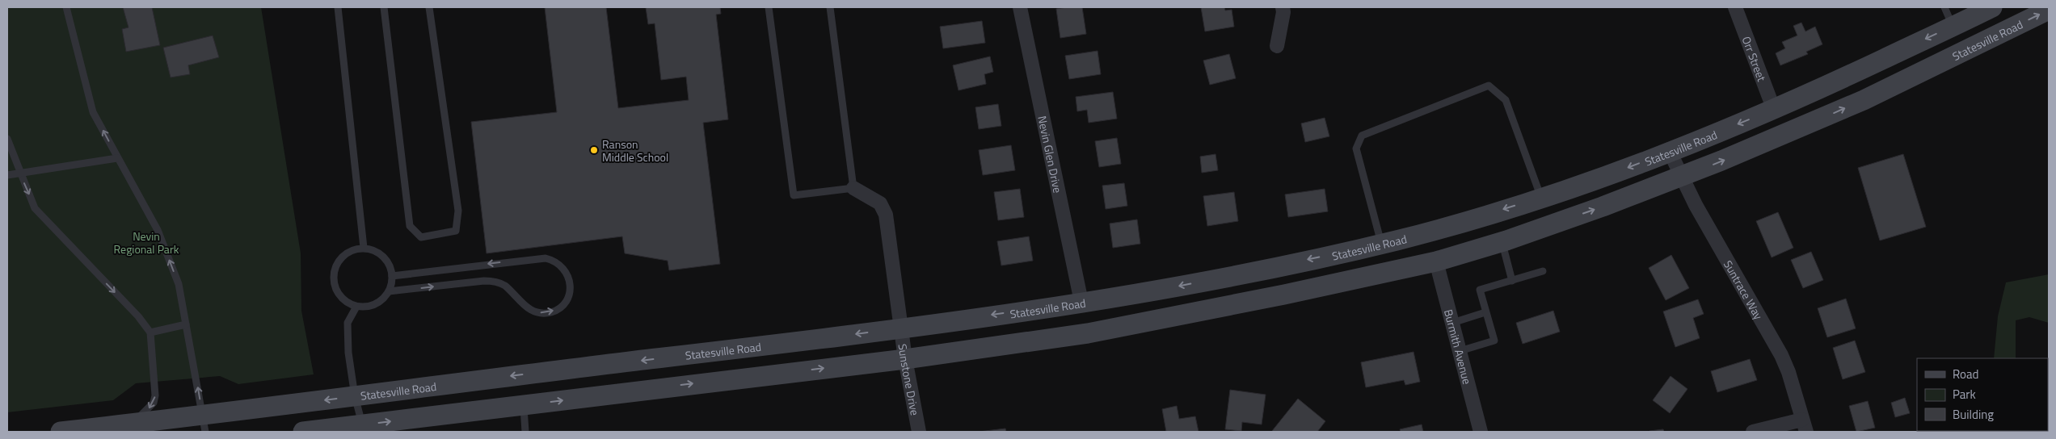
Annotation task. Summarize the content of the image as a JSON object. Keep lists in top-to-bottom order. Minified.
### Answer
{"streets":{"main road":["Statesville Road"],"street":["Orr Street","Nevin Glen Drive","Suntrace Way","Burmith Avenue","Sunstone Drive"]},"crossings":[["Statesville Road","Orr Street"],["Statesville Road","Nevin Glen Drive"],["Statesville Road","Suntrace Way"],["Statesville Road","Burmith Avenue"],["Statesville Road","Sunstone Drive"]],"parks":["Nevin Regional Park"],"places":["Ranson Middle School"],"legend":["Road","Park","Building"]}
